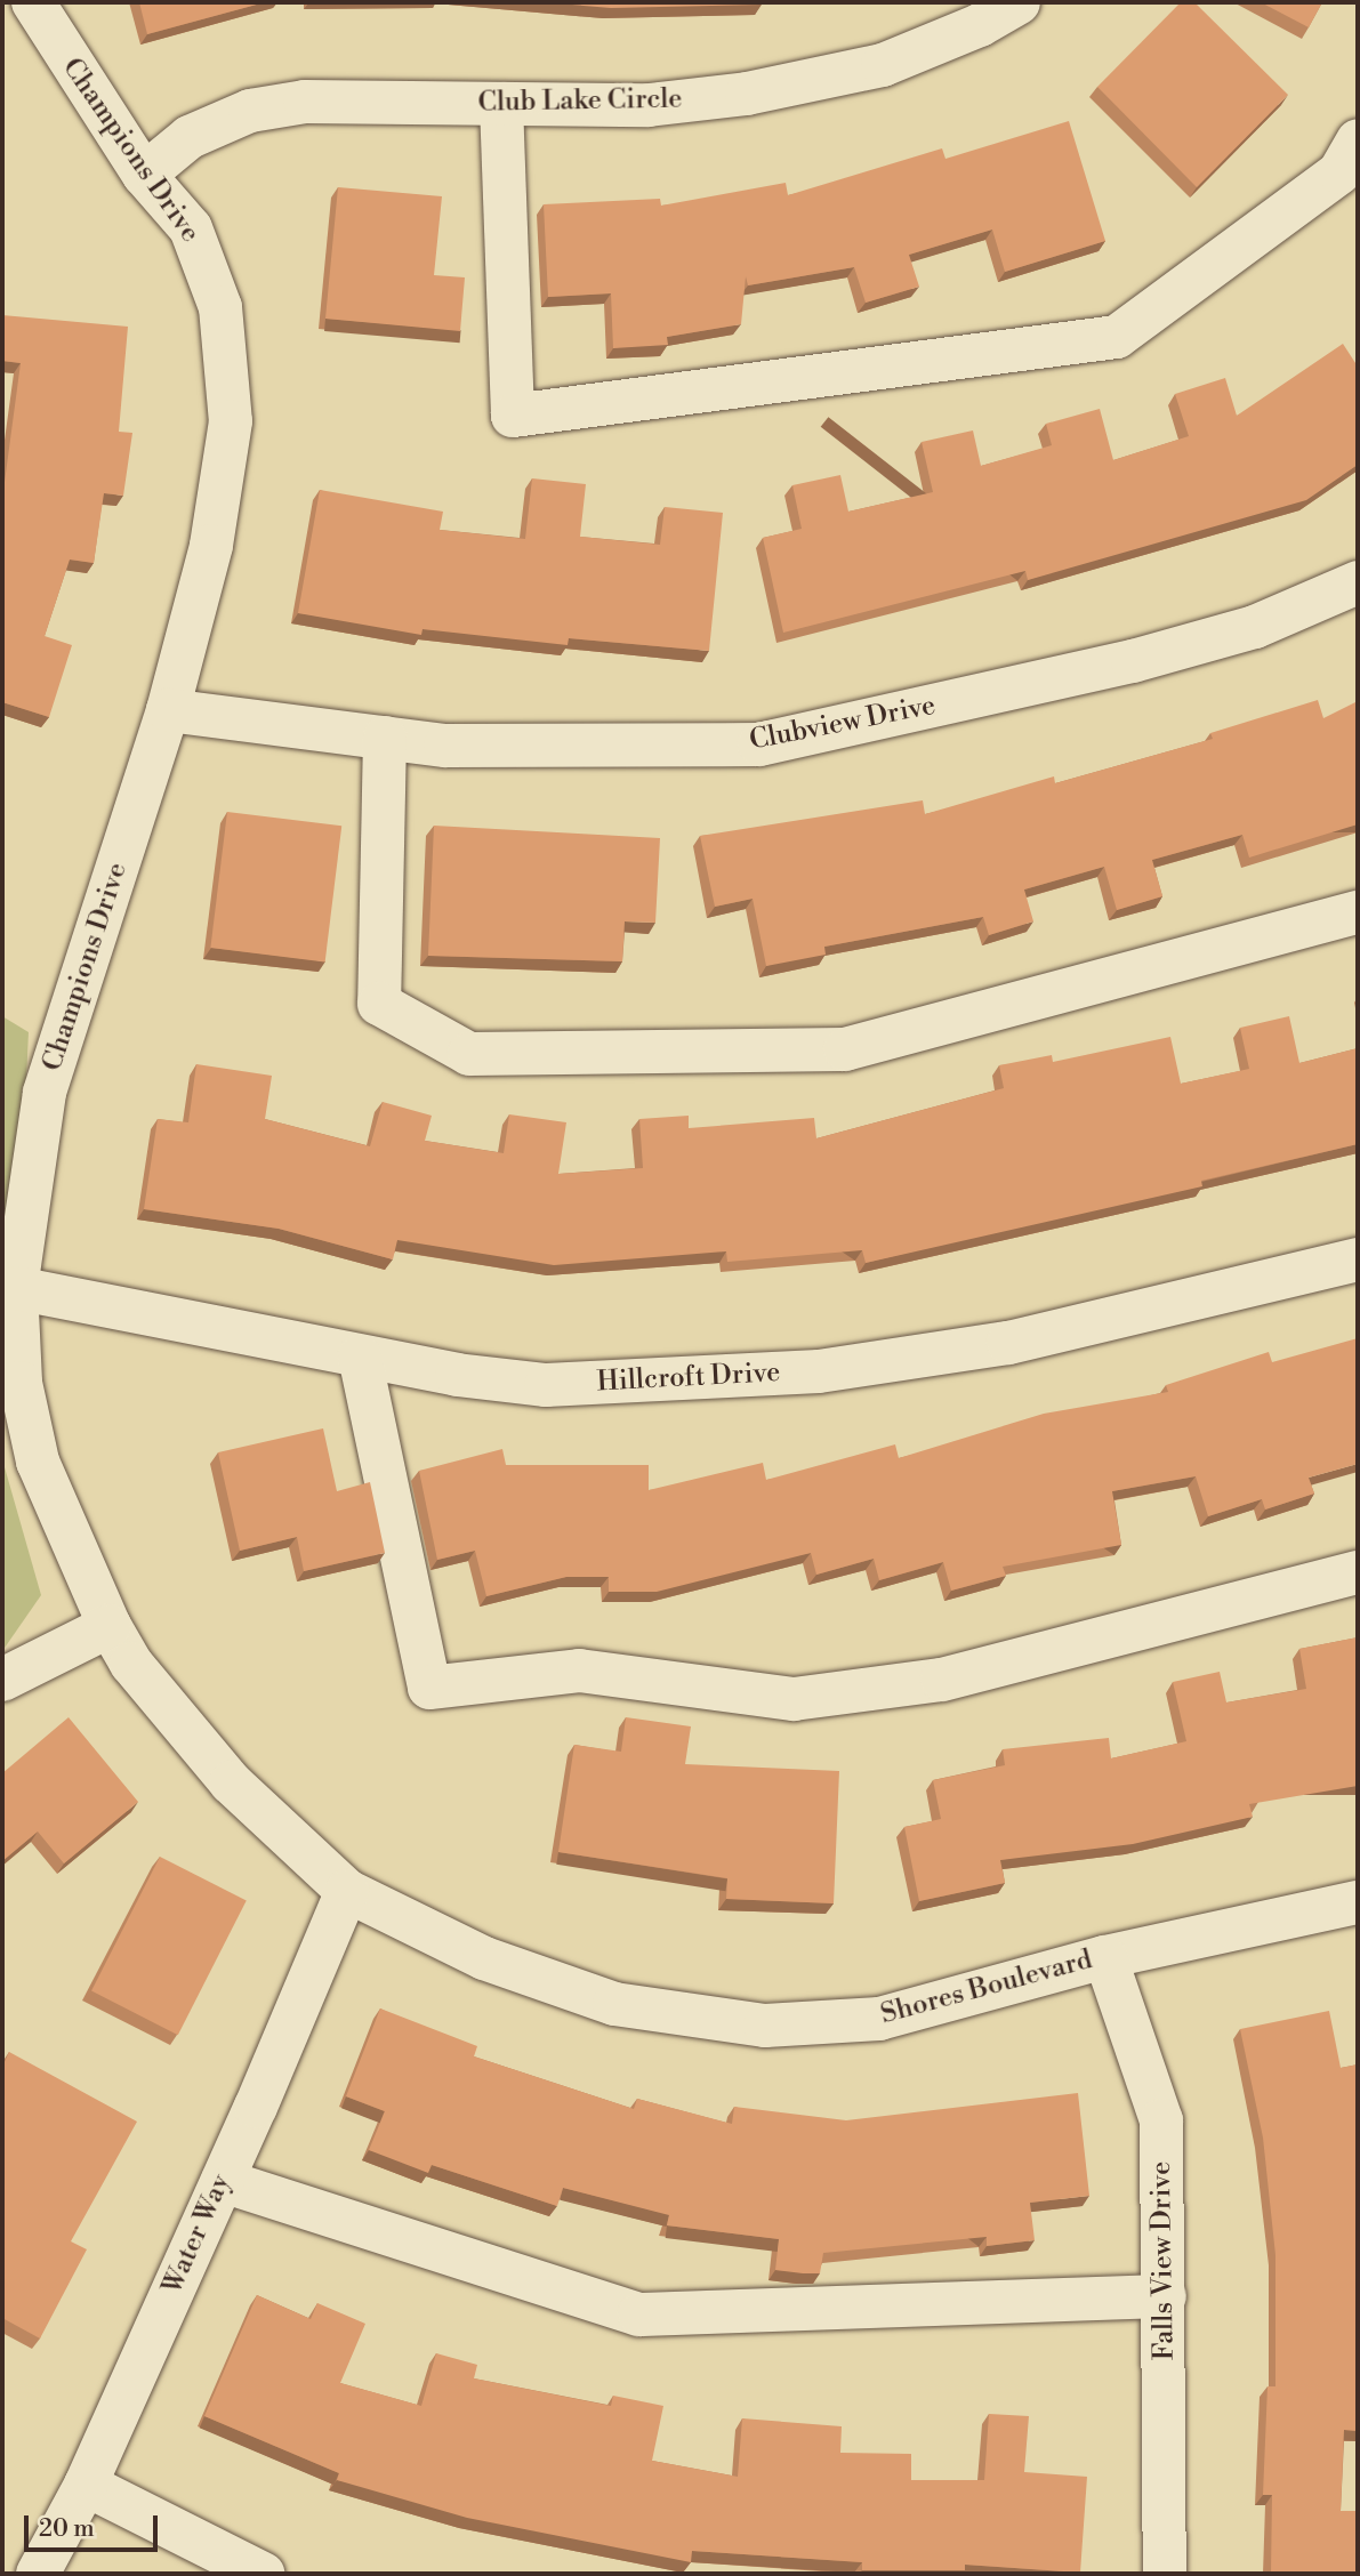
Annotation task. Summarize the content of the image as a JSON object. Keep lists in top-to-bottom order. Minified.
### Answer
{"streets":{"street":["Club Lake Circle","Champions Drive","Clubview Drive","Hillcroft Drive","Shores Boulevard","Water Way","Falls View Drive"]},"crossings":[["Club Lake Circle","Champions Drive"],["Champions Drive","Clubview Drive"],["Champions Drive","Hillcroft Drive"],["Champions Drive","Shores Boulevard"],["Champions Drive","Water Way"],["Shores Boulevard","Water Way"],["Shores Boulevard","Falls View Drive"]],"scale_bar":"20 m"}
